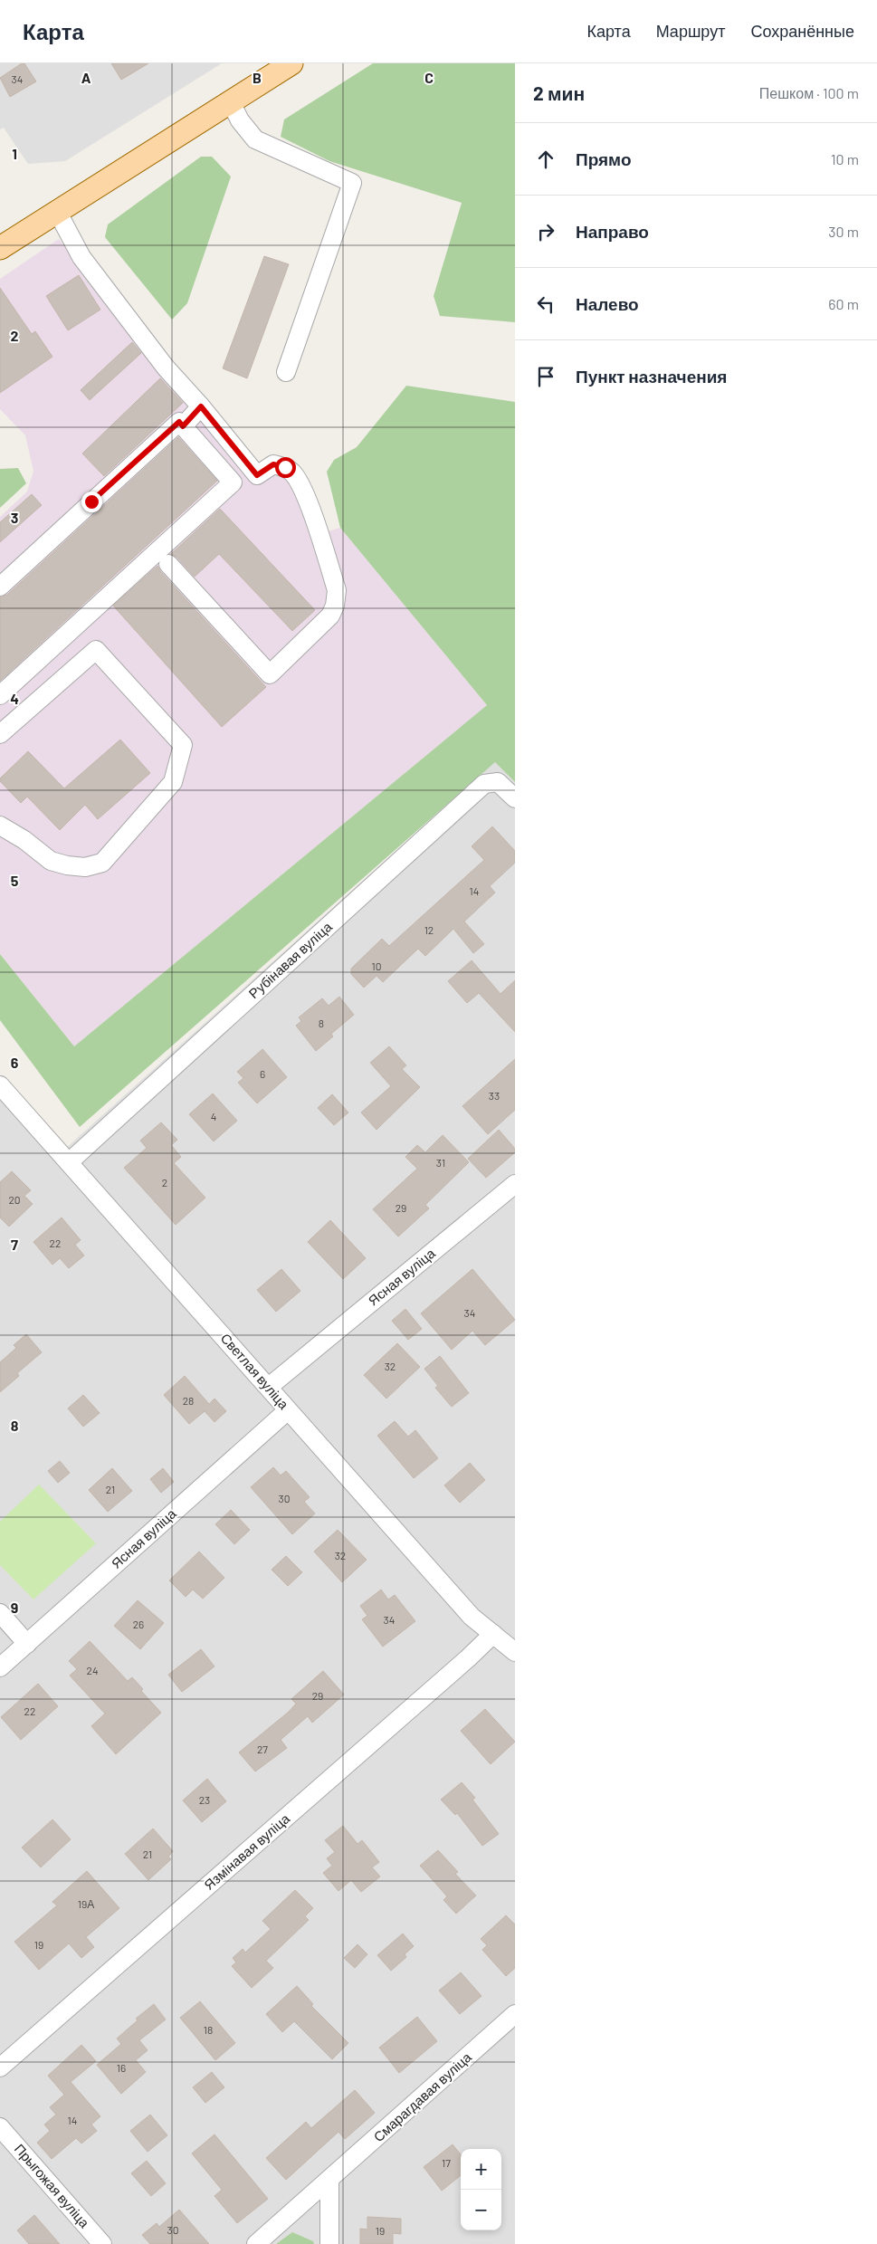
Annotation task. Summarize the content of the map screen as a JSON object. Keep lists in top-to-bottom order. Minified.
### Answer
{"streets":{"street":["Рубінавая вуліца","Ясная вуліца","Светлая вуліца","Язмінавая вуліца","Смарагдавая вуліца","Прыгожая вуліца"]},"crossings":[["Рубінавая вуліца","Светлая вуліца"],["Ясная вуліца","Светлая вуліца"],["Светлая вуліца","Язмінавая вуліца"]],"house_numbers":["34","14","12","10","8","6","33","4","31","2","20","29","22","34","32","28","21","30","32","34","26","24","29","22","27","23","21","19А","19","18","16","14","17","30","19"],"page":{"header":"Карта","nav":["Карта","Маршрут","Сохранённые"],"heading":["2 мин","Пешком · 100 m"],"list":[["Прямо","10 m"],["Направо","30 m"],["Налево","60 m"],"Пункт назначения"],"map_buttons":["+","−"]},"grid":{"columns":["A","B","C"],"rows":["1","2","3","4","5","6","7","8","9"]}}
